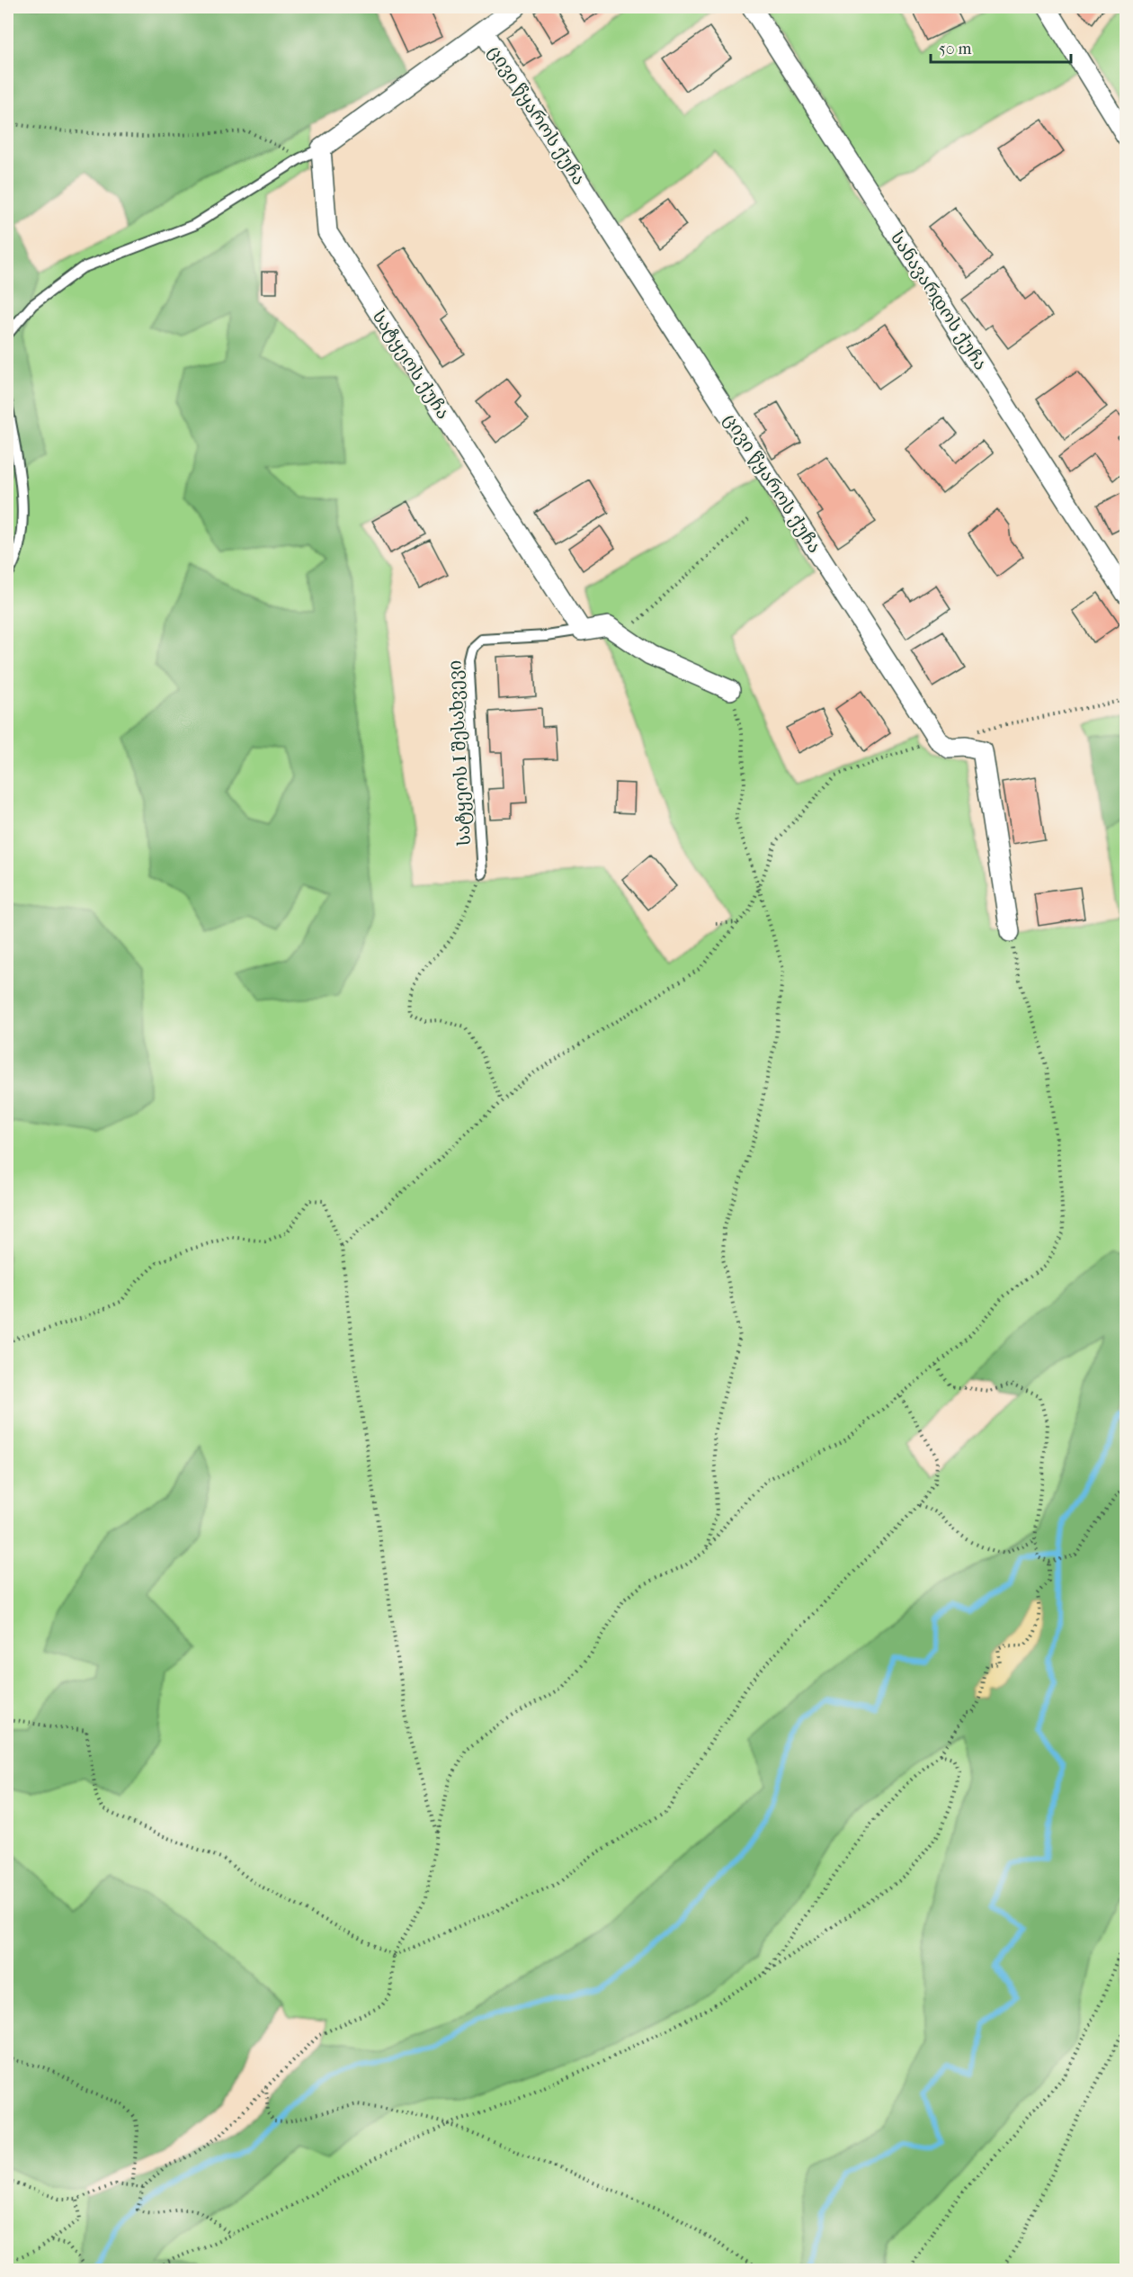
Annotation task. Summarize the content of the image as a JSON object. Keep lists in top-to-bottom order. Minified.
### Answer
{"streets":{"street":["ცივი წყაროს ქუჩა","სანავარდოს ქუჩა","სატყეოს ქუჩა"],"lane":["სატყეოს I შესახვევი"]},"crossings":[["სატყეოს ქუჩა","სატყეოს I შესახვევი"]],"scale_bar":"50 m"}
